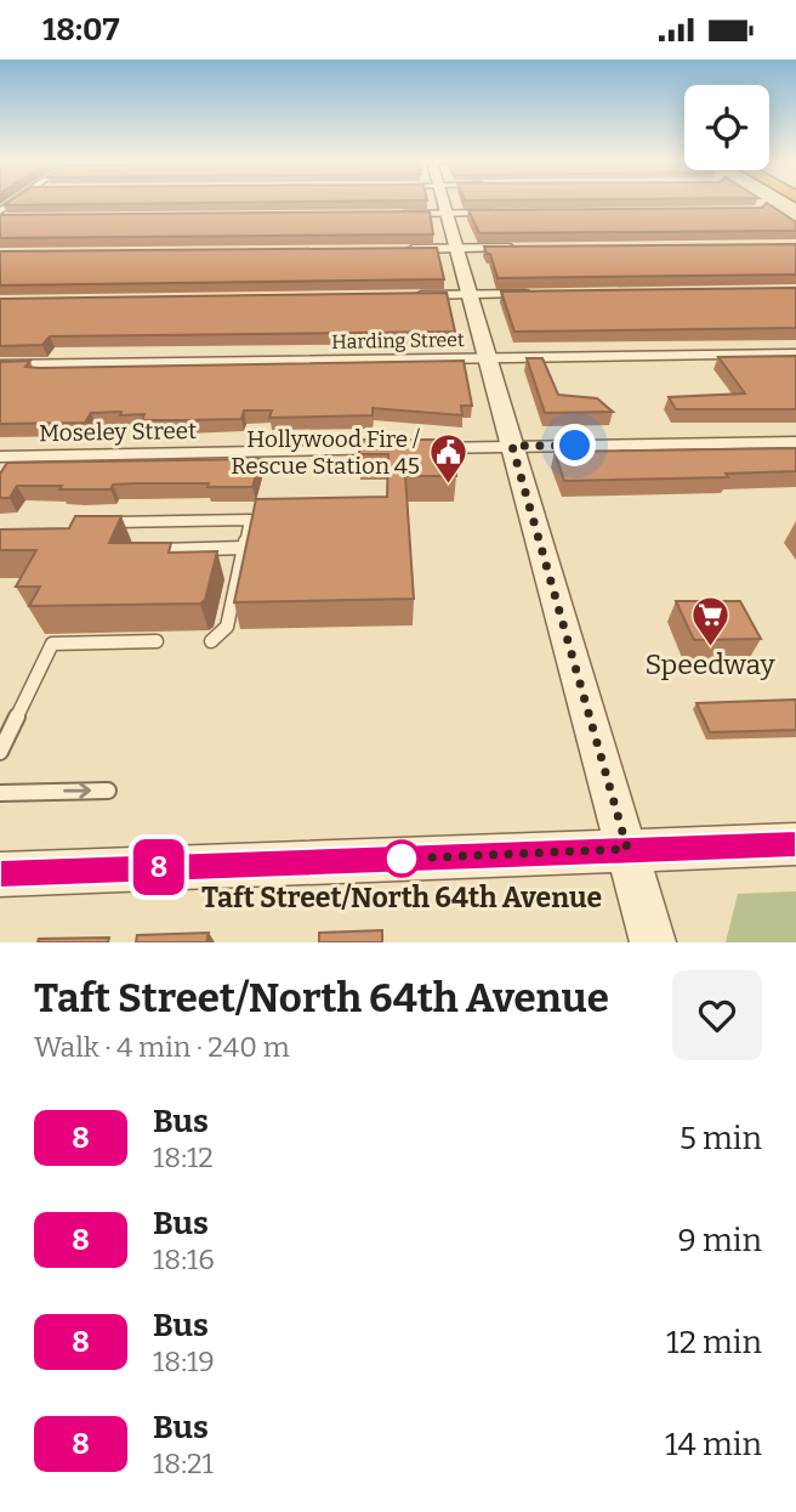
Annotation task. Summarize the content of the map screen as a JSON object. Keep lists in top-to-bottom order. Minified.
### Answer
{"streets":{"street":["Harding Street","Moseley Street"]},"places":{"public building":["Hollywood Fire / Rescue Station 45"],"supermarket":["Speedway"],"other":["Taft Street/North 64th Avenue"]},"lines":["bus line 8"],"page":{"status":"18:07","on_map":"8","heading":["Taft Street/North 64th Avenue","Walk · 4 min · 240 m"],"list":[{"mark":"8","name":"Bus","note":"18:12","value":"5 min"},{"mark":"8","name":"Bus","note":"18:16","value":"9 min"},{"mark":"8","name":"Bus","note":"18:19","value":"12 min"},{"mark":"8","name":"Bus","note":"18:21","value":"14 min"}]}}
